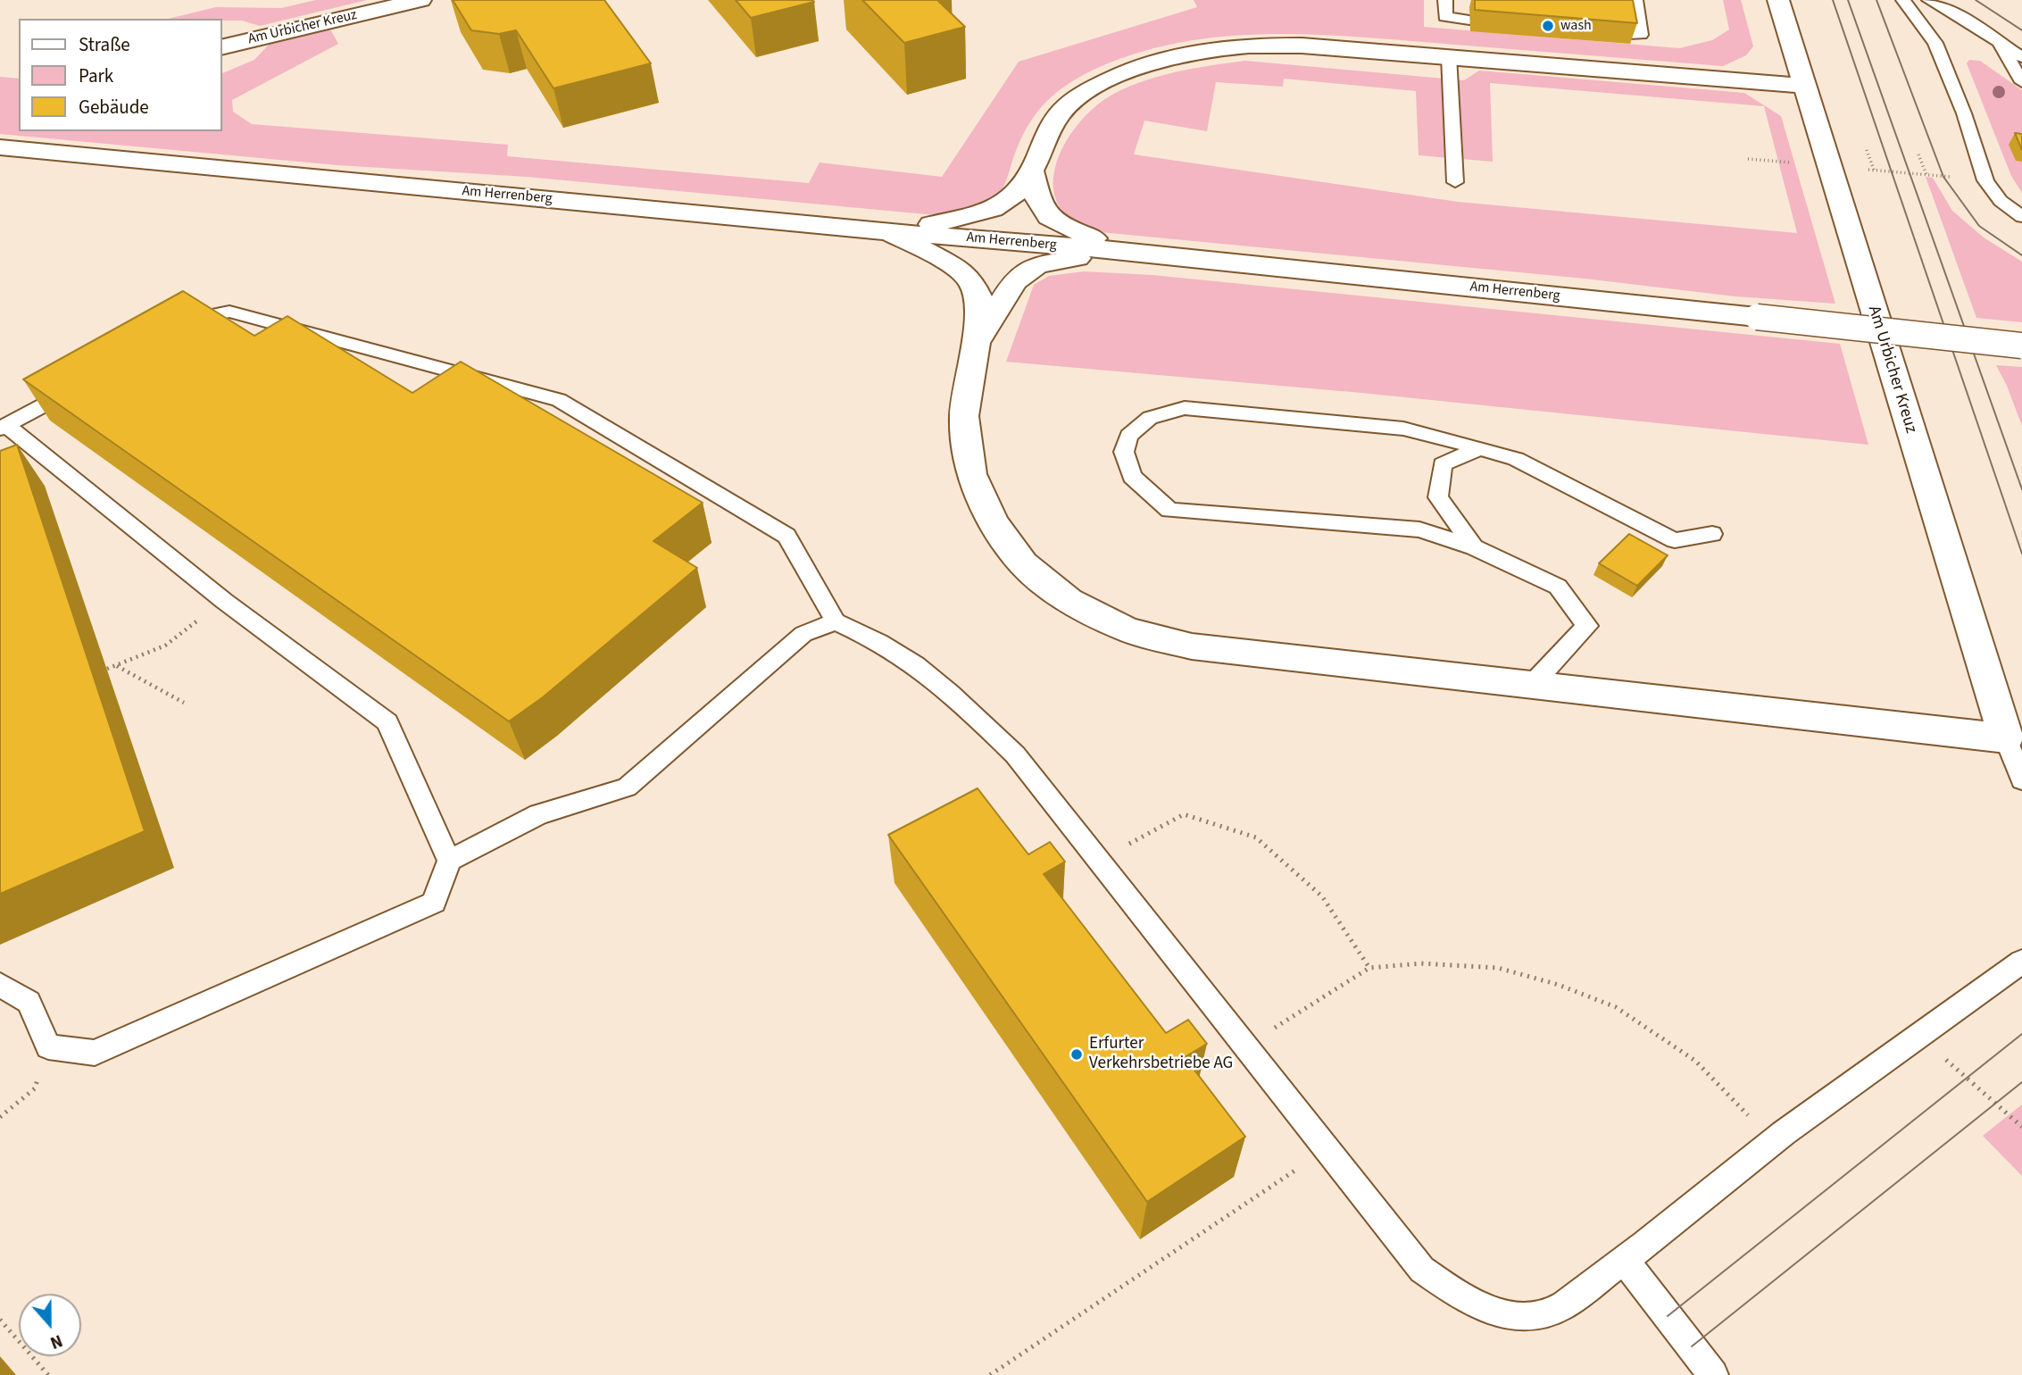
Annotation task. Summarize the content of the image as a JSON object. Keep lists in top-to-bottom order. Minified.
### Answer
{"streets":{"main road":["Am Urbicher Kreuz","Am Herrenberg"]},"places":["wash","Erfurter Verkehrsbetriebe AG"],"legend":["Straße","Park","Gebäude"],"north":"bottom"}
